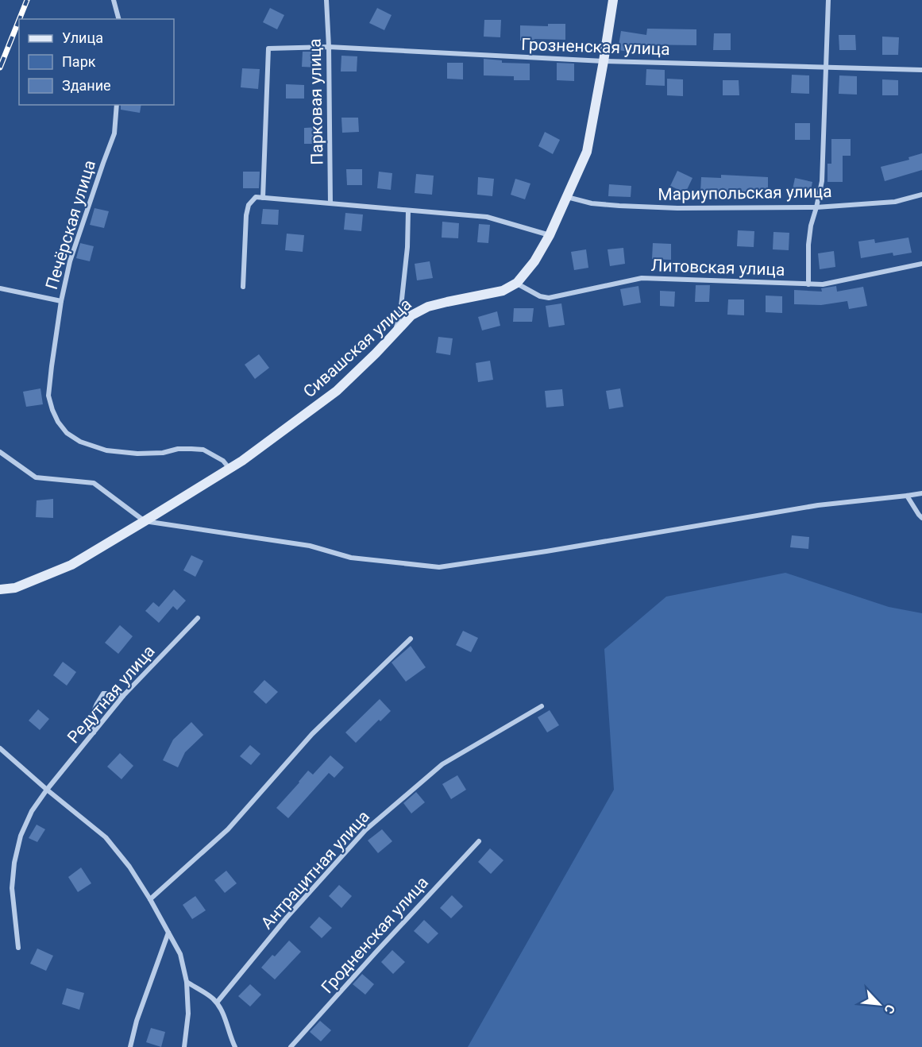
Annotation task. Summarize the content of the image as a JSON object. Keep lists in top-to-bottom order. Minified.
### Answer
{"streets":{"street":["Грозненская улица","Парковая улица","Мариупольская улица","Печёрская улица","Литовская улица","Сивашская улица","Редутная улица","Антрацитная улица","Гродненская улица"]},"crossings":[["Грозненская улица","Парковая улица"],["Грозненская улица","Сивашская улица"],["Мариупольская улица","Сивашская улица"],["Печёрская улица","Сивашская улица"],["Литовская улица","Сивашская улица"]],"legend":["Улица","Парк","Здание"],"north":"bottom right"}
